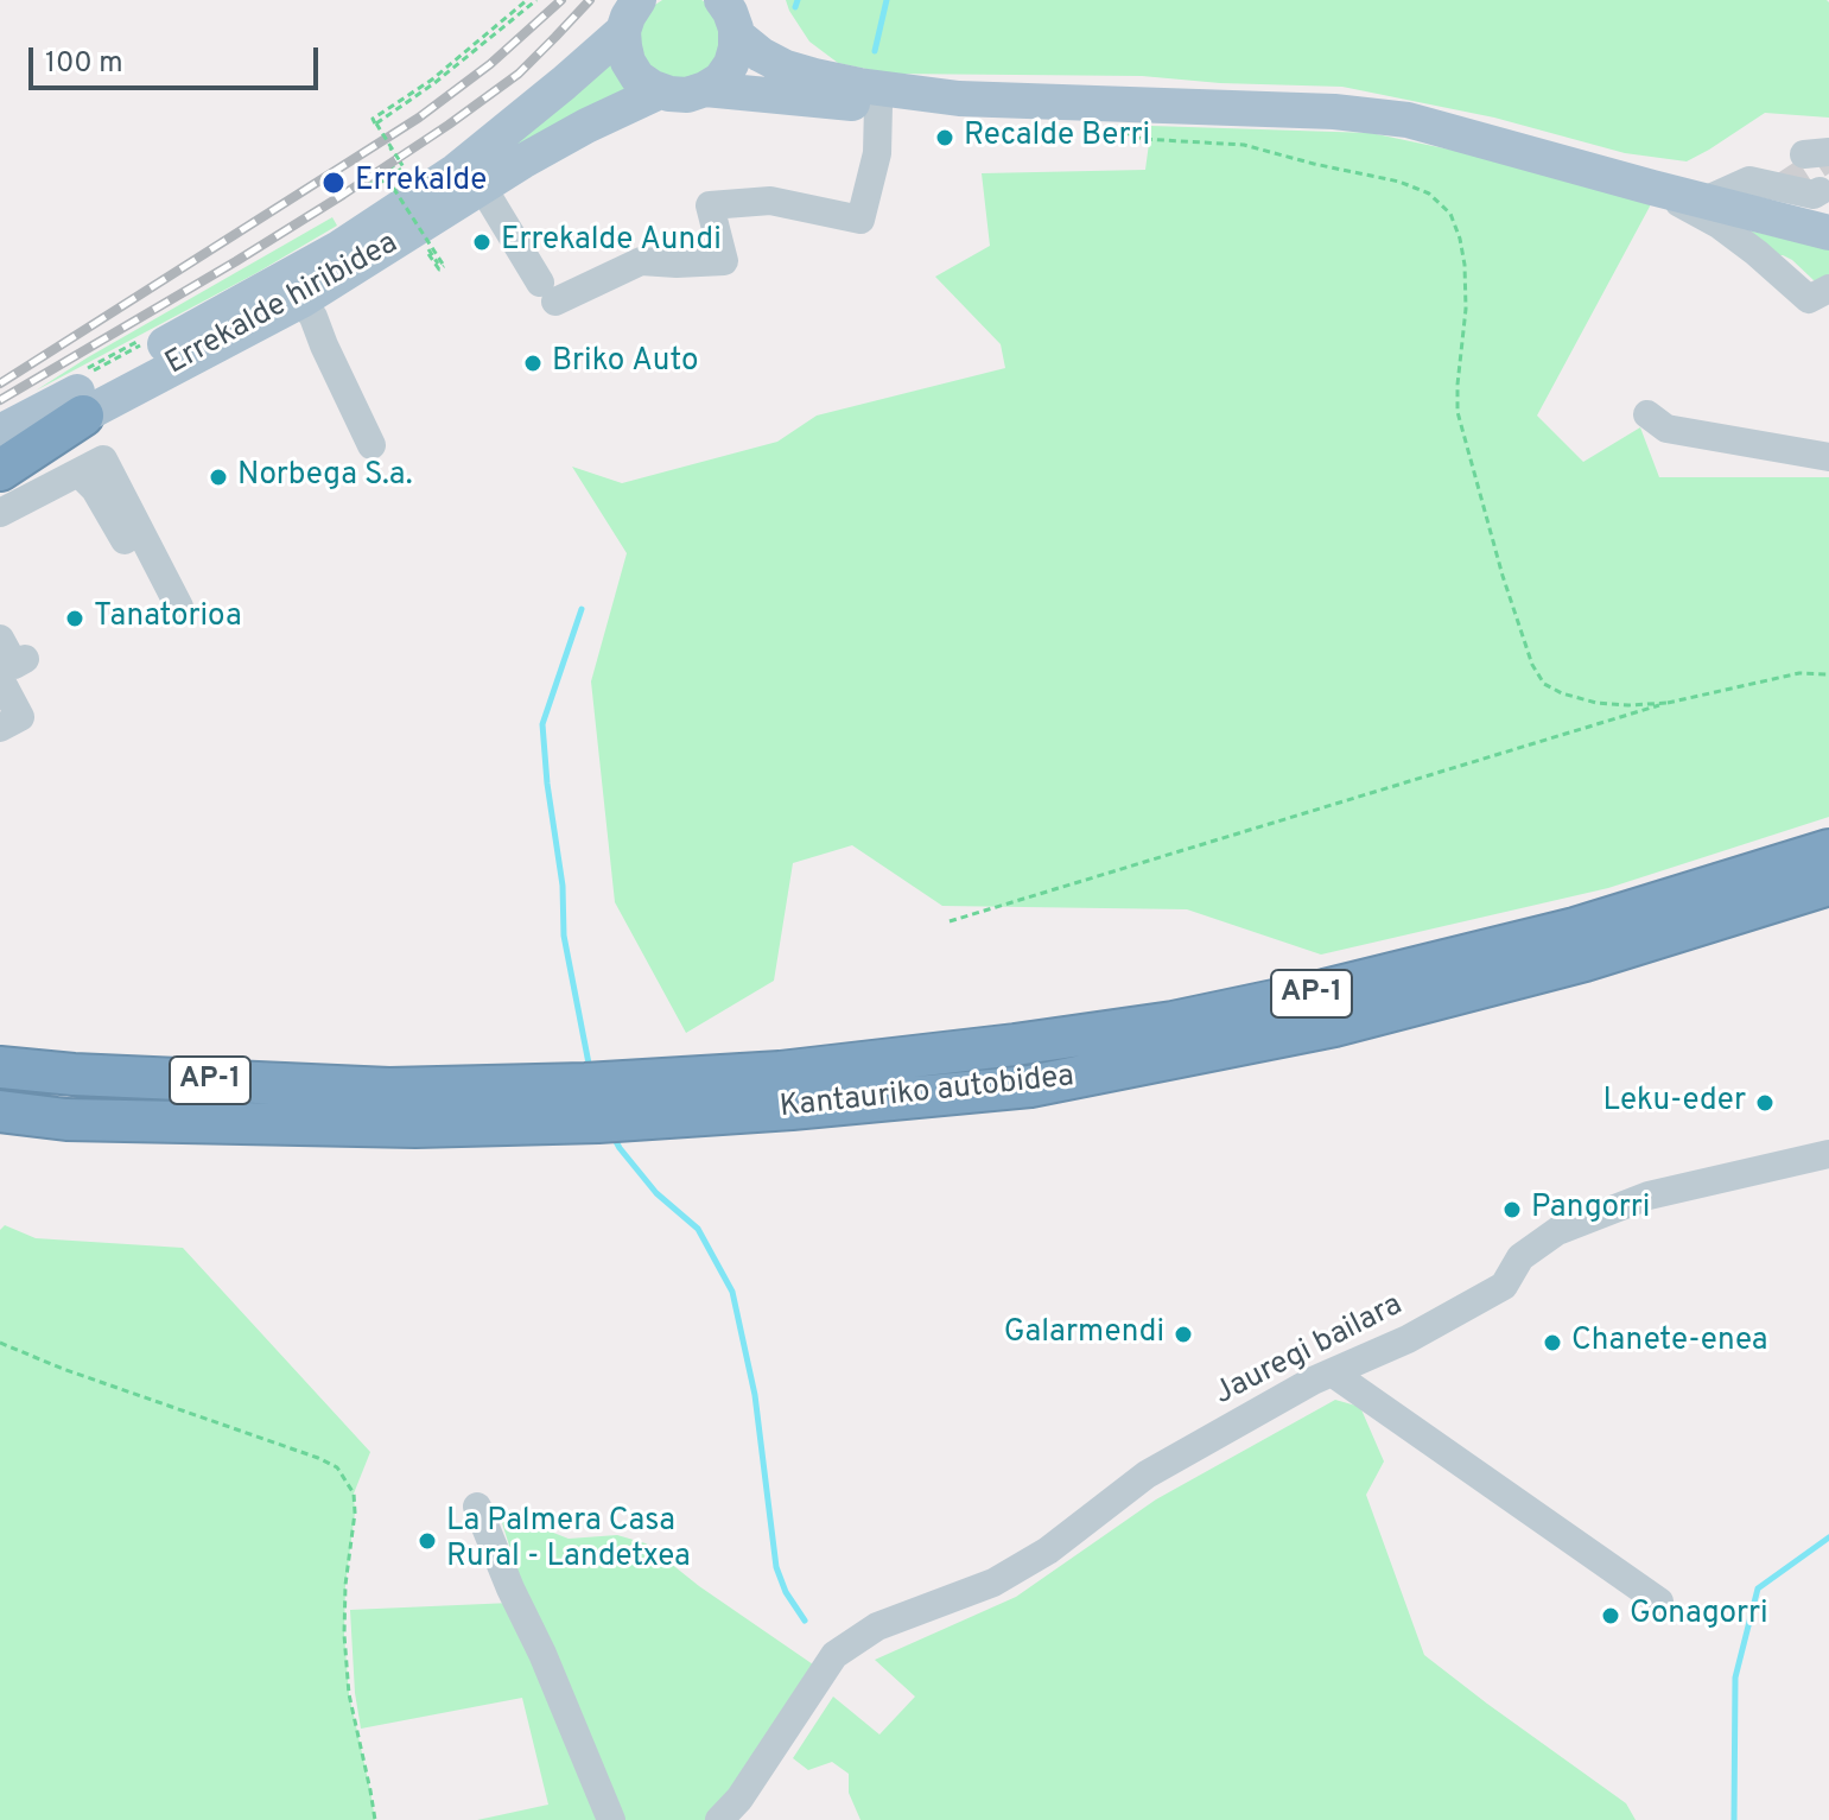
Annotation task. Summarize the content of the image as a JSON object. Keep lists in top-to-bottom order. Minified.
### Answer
{"streets":{"highway":["AP-1","Kantauriko autobidea"],"main road":["Errekalde hiribidea"],"street":["Jauregi bailara"]},"places":["Recalde Berri","Errekalde","Errekalde Aundi","Briko Auto","Norbega S.a.","Tanatorioa","Leku-eder","Pangorri","Galarmendi","Chanete-enea","La Palmera Casa Rural - Landetxea","Gonagorri"],"scale_bar":"100 m"}
